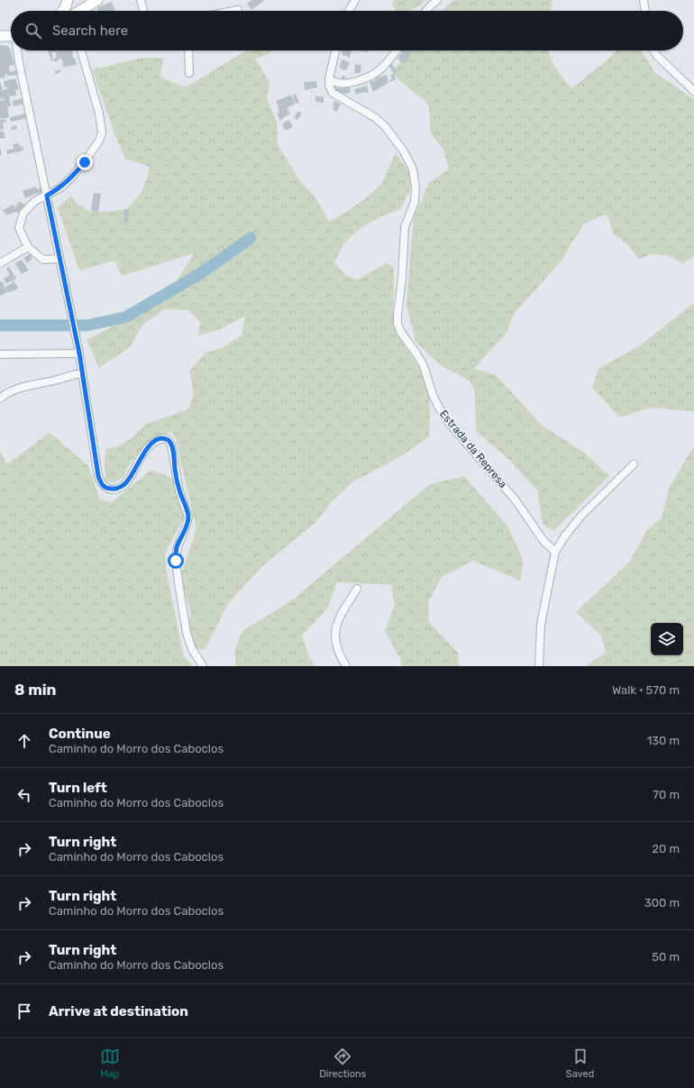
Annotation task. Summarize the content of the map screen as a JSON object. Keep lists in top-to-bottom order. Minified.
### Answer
{"streets":{"street":["Estrada da Represa"]},"page":{"search":"Search here","heading":["8 min","Walk · 570 m"],"list":[["Continue","Caminho do Morro dos Caboclos","130 m"],["Turn left","Caminho do Morro dos Caboclos","70 m"],["Turn right","Caminho do Morro dos Caboclos","20 m"],["Turn right","Caminho do Morro dos Caboclos","300 m"],["Turn right","Caminho do Morro dos Caboclos","50 m"],"Arrive at destination"],"nav":["Map","Directions","Saved"]}}
